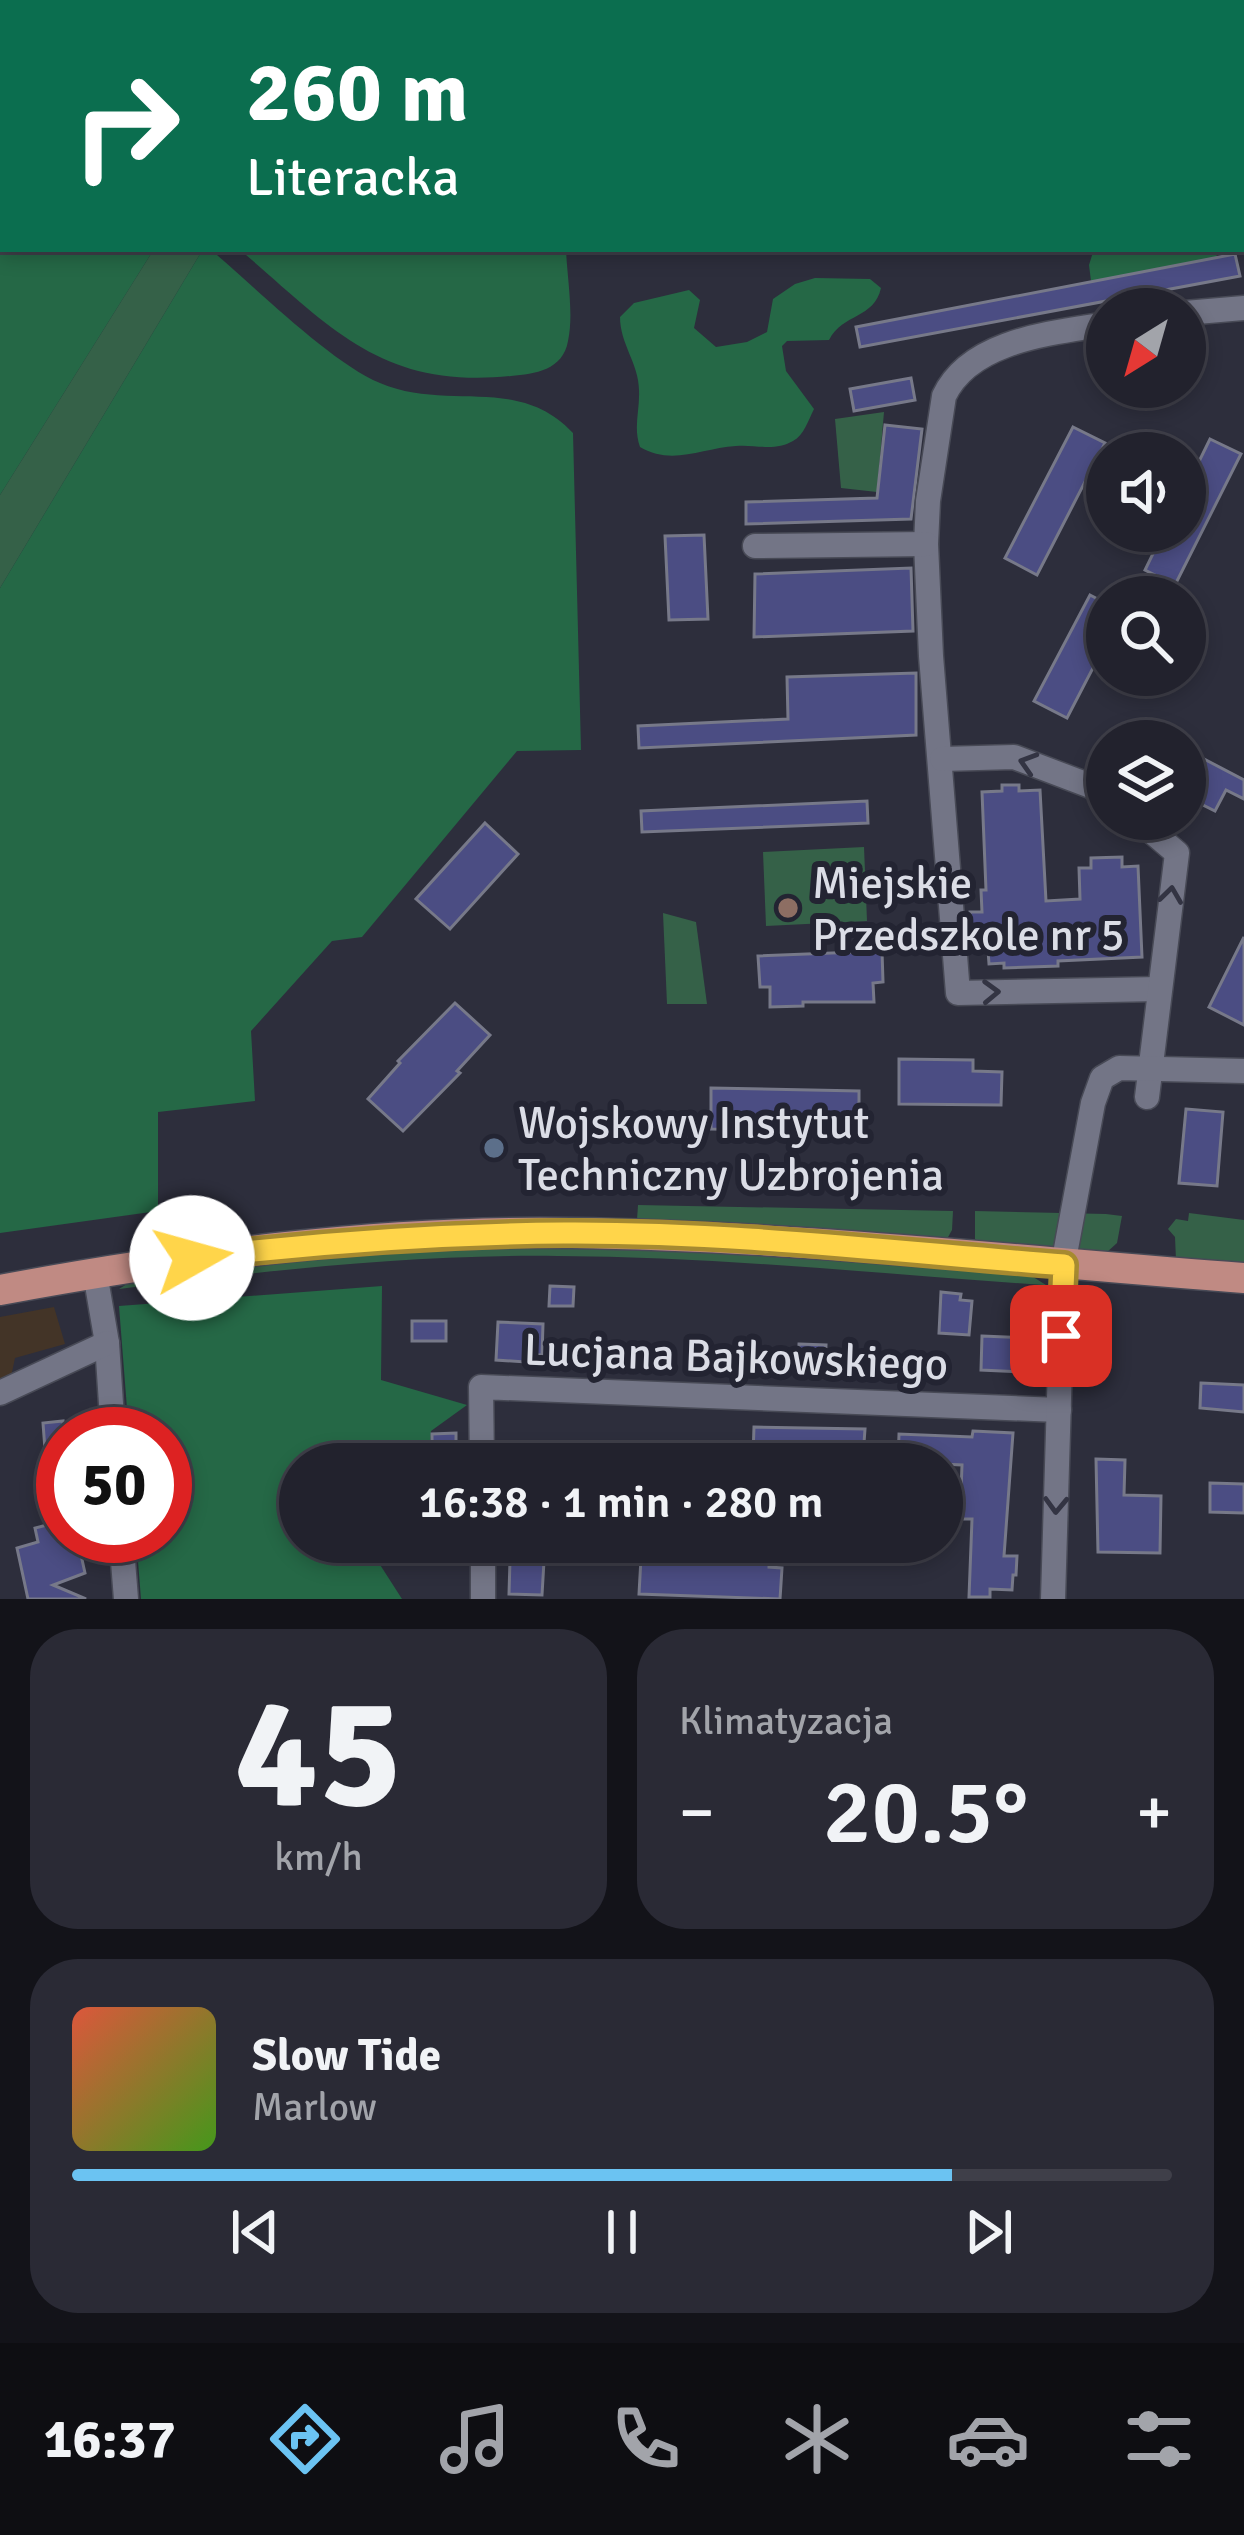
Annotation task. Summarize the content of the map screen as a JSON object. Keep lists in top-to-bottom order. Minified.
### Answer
{"streets":{"street":["Lucjana Bajkowskiego"]},"places":["Miejskie Przedszkole nr 5","Wojskowy Instytut Techniczny Uzbrojenia"],"north":"bottom left","page":{"turn":["260 m","Literacka"],"limit":"50","trip":"16:38 · 1 min · 280 m","tile":[["45","km/h"],"Klimatyzacja"],"heat":["−","20.5°","+"],"song":["Slow Tide","Marlow"],"tabs":"16:37"}}
